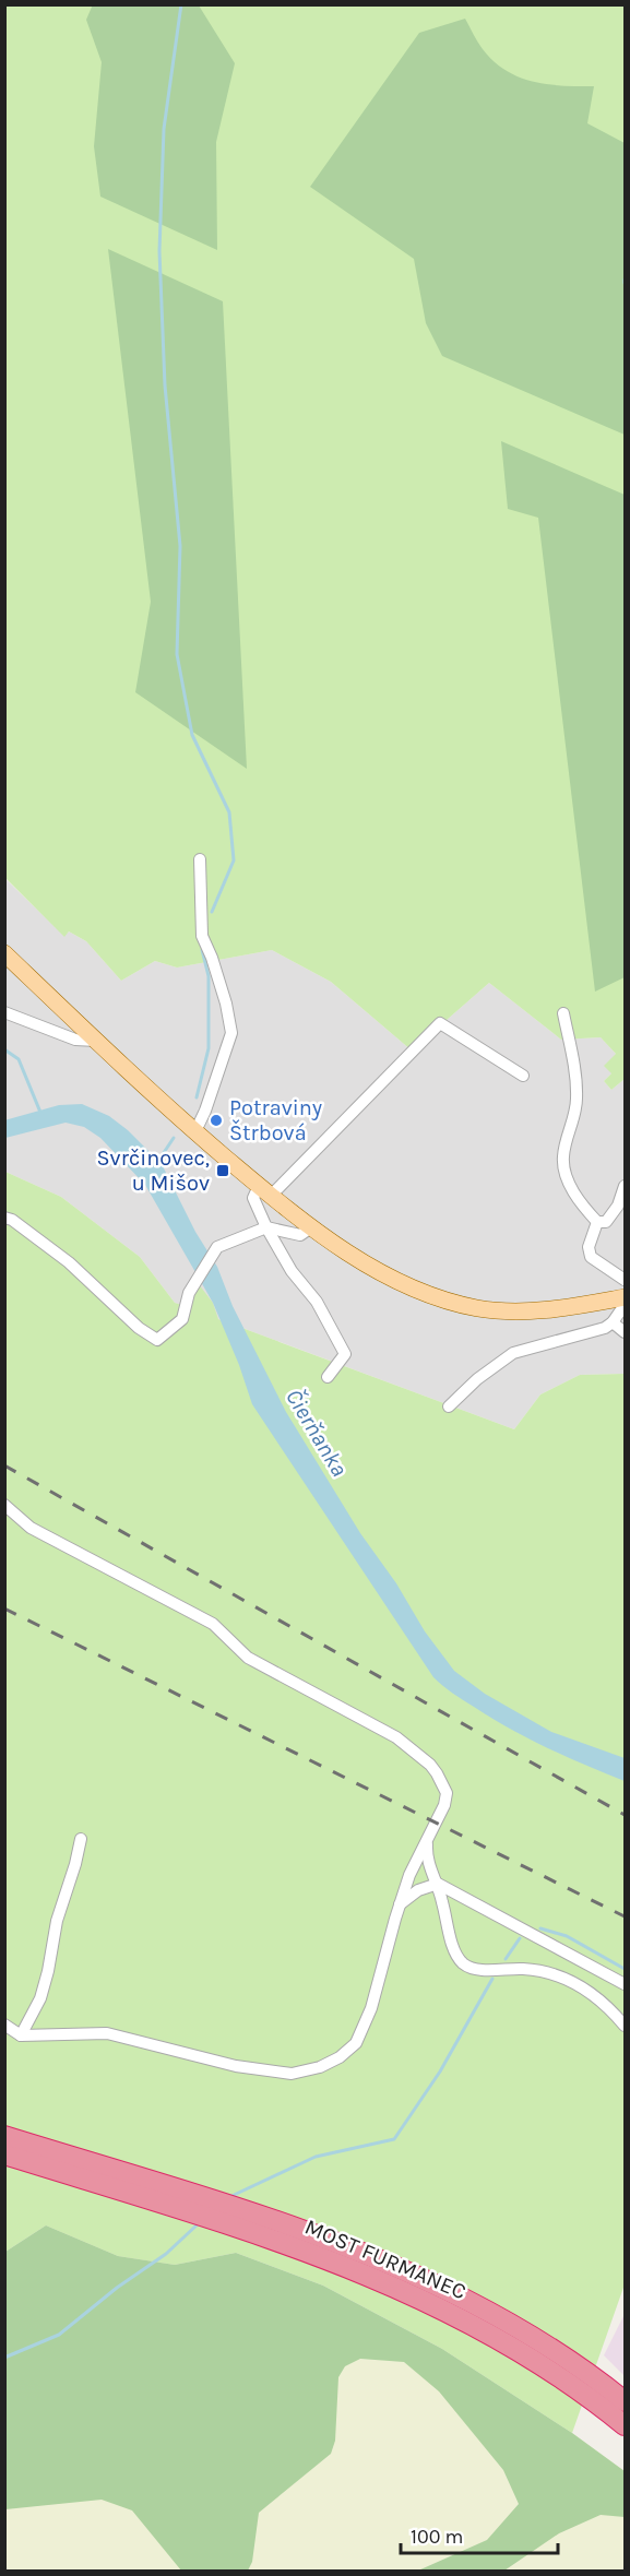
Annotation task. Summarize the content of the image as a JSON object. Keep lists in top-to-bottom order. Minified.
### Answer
{"streets":{"highway":["MOST FURMANEC"]},"water":["Čierňanka"],"places":{"other":["Potraviny Štrbová"],"transit":["Svrčinovec, u Mišov"]},"scale_bar":"100 m"}
